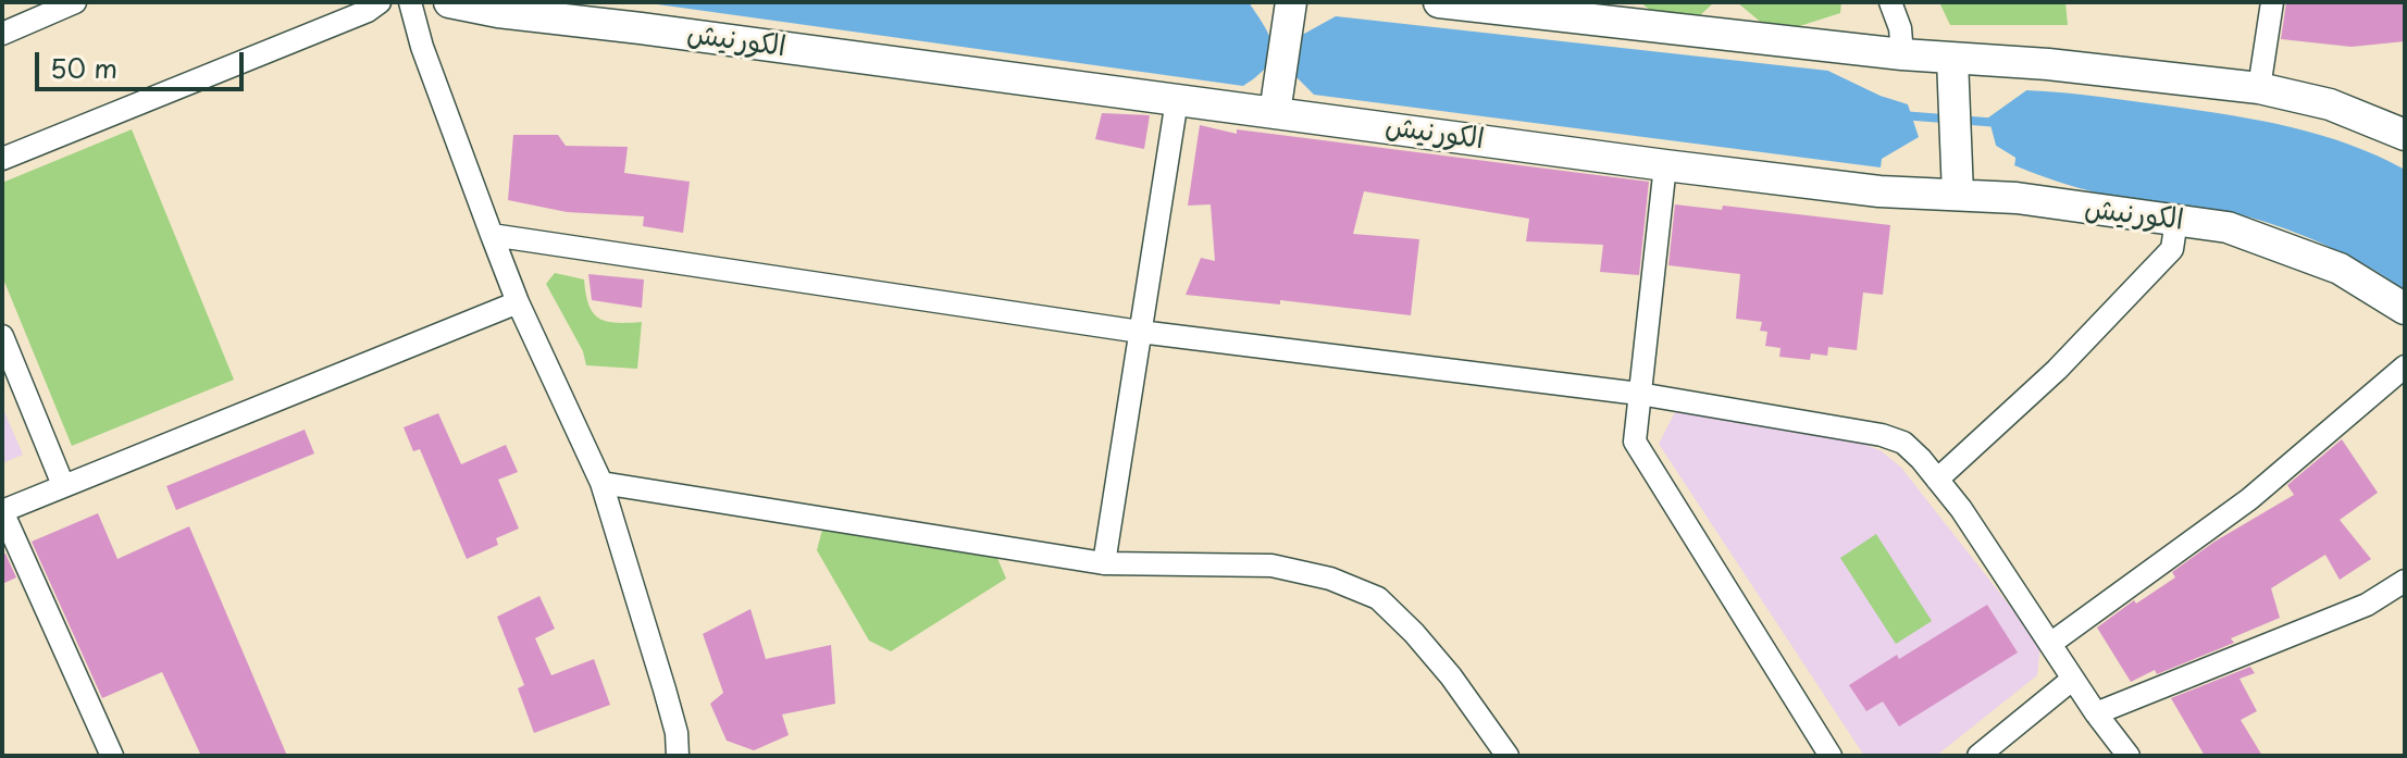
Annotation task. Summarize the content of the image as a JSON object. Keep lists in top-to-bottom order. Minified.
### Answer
{"streets":{"main road":["الكورنيش"]},"scale_bar":"50 m"}
